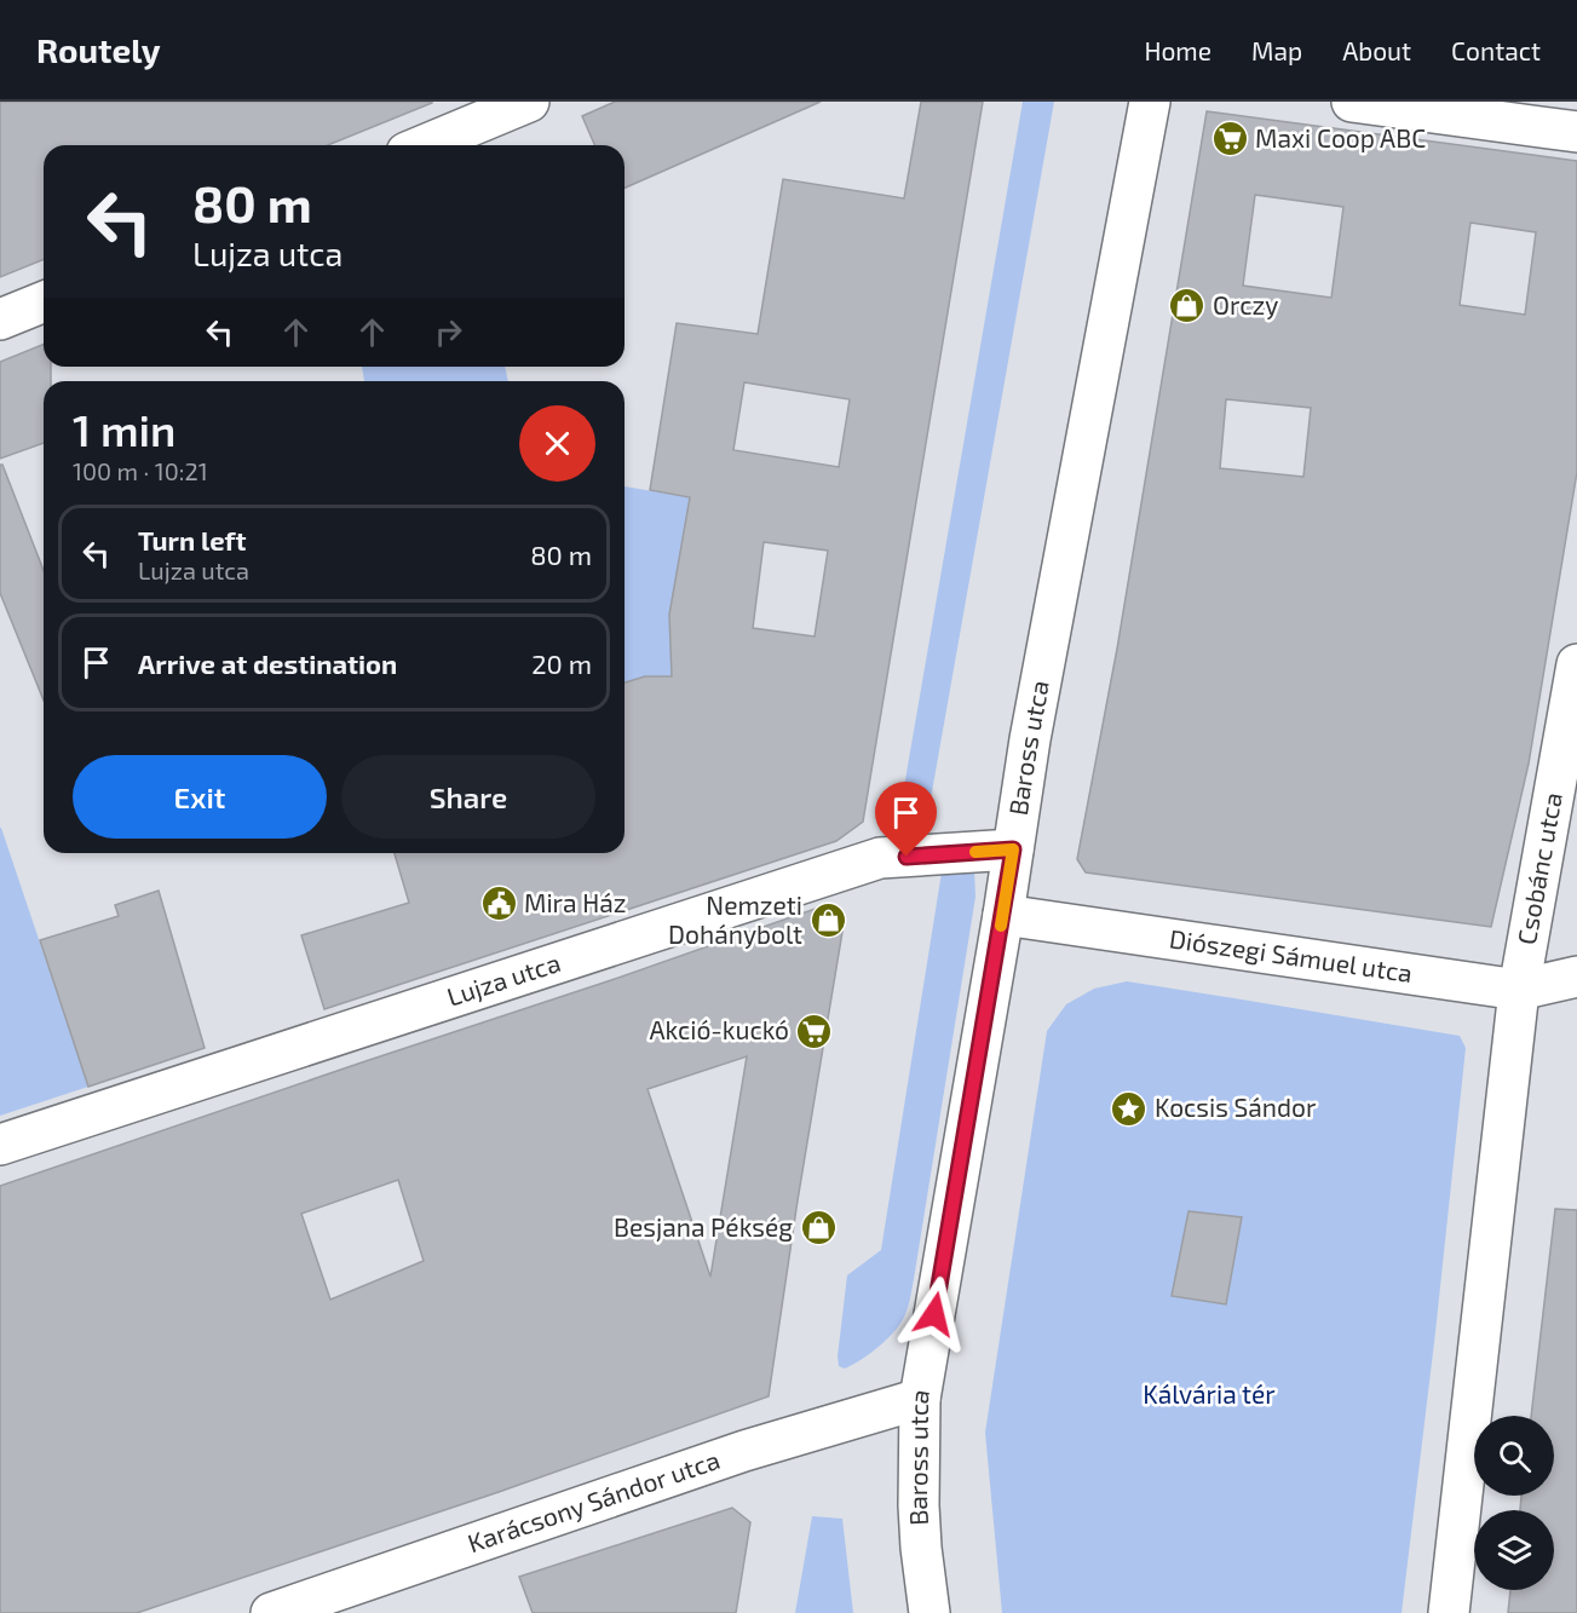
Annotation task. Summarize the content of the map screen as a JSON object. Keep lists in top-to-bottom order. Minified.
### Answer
{"streets":{"street":["Baross utca","Csobánc utca","Diószegi Sámuel utca","Lujza utca","Karácsony Sándor utca"]},"crossings":[["Baross utca","Diószegi Sámuel utca"],["Baross utca","Lujza utca"],["Baross utca","Karácsony Sándor utca"],["Csobánc utca","Diószegi Sámuel utca"]],"parks":["Kálvária tér"],"places":{"supermarket":["Maxi Coop ABC","Akció-kuckó"],"shop":["Orczy","Nemzeti Dohánybolt","Besjana Pékség"],"public building":["Mira Ház"],"place":["Kocsis Sándor"]},"page":{"header":"Routely","nav":["Home","Map","About","Contact"],"turn":["80 m","Lujza utca"],"heading":["1 min","100 m · 10:21"],"list":[{"name":"Turn left","note":"Lujza utca","value":"80 m"},{"name":"Arrive at destination","value":"20 m"}],"buttons":["Exit","Share"]}}
